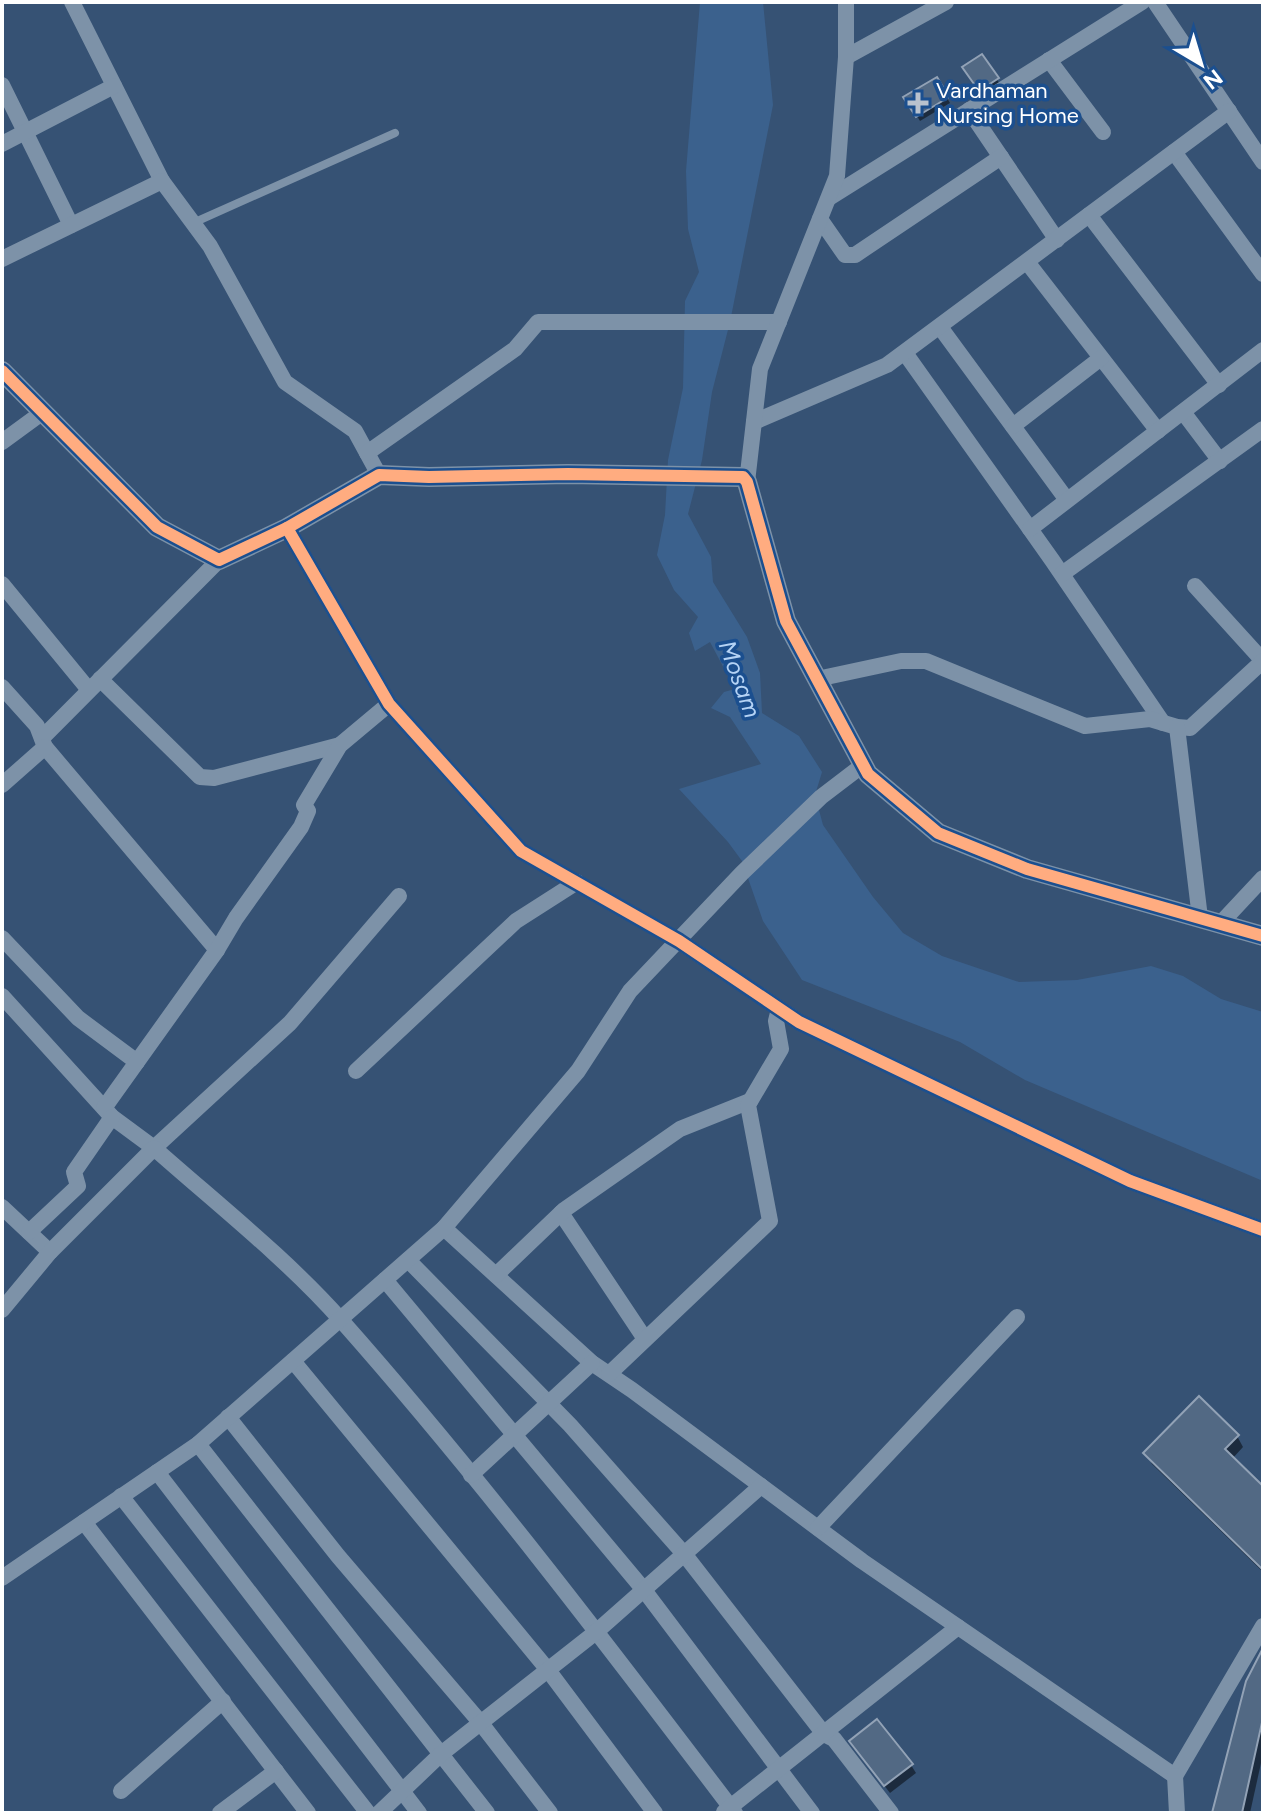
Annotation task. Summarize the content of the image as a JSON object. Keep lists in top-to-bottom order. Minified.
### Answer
{"water":["Mosam"],"places":{"health":["Vardhaman Nursing Home"]},"north":"bottom right"}
